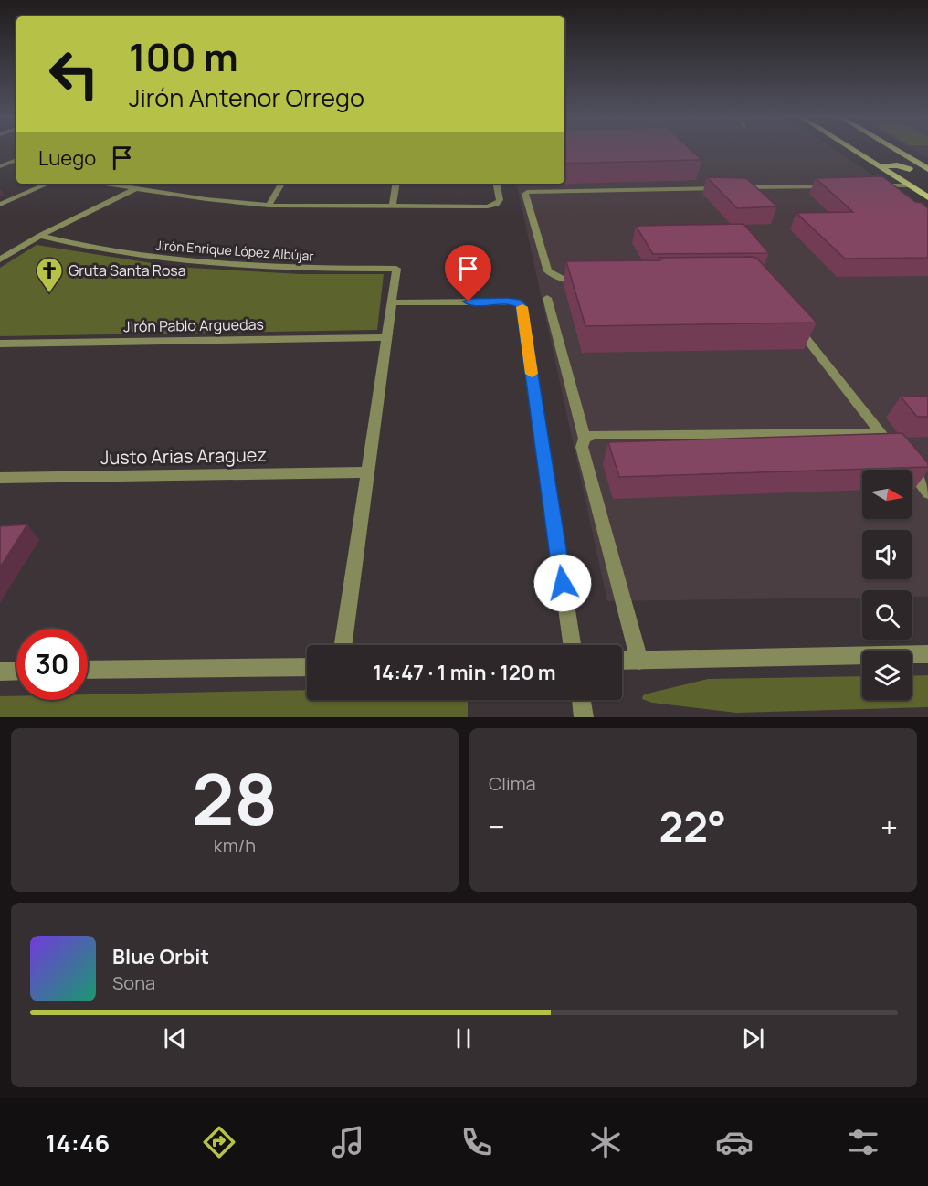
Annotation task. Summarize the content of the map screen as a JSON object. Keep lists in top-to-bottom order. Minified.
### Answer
{"streets":{"street":["Jirón Enrique López Albújar","Jirón Pablo Arguedas","Justo Arias Araguez"]},"places":{"church":["Gruta Santa Rosa"]},"north":"right","page":{"turn":["100 m","Jirón Antenor Orrego"],"then":"Luego","limit":"30","trip":"14:47 · 1 min · 120 m","tile":[["28","km/h"],"Clima"],"heat":["−","22°","+"],"song":["Blue Orbit","Sona"],"tabs":"14:46"}}
